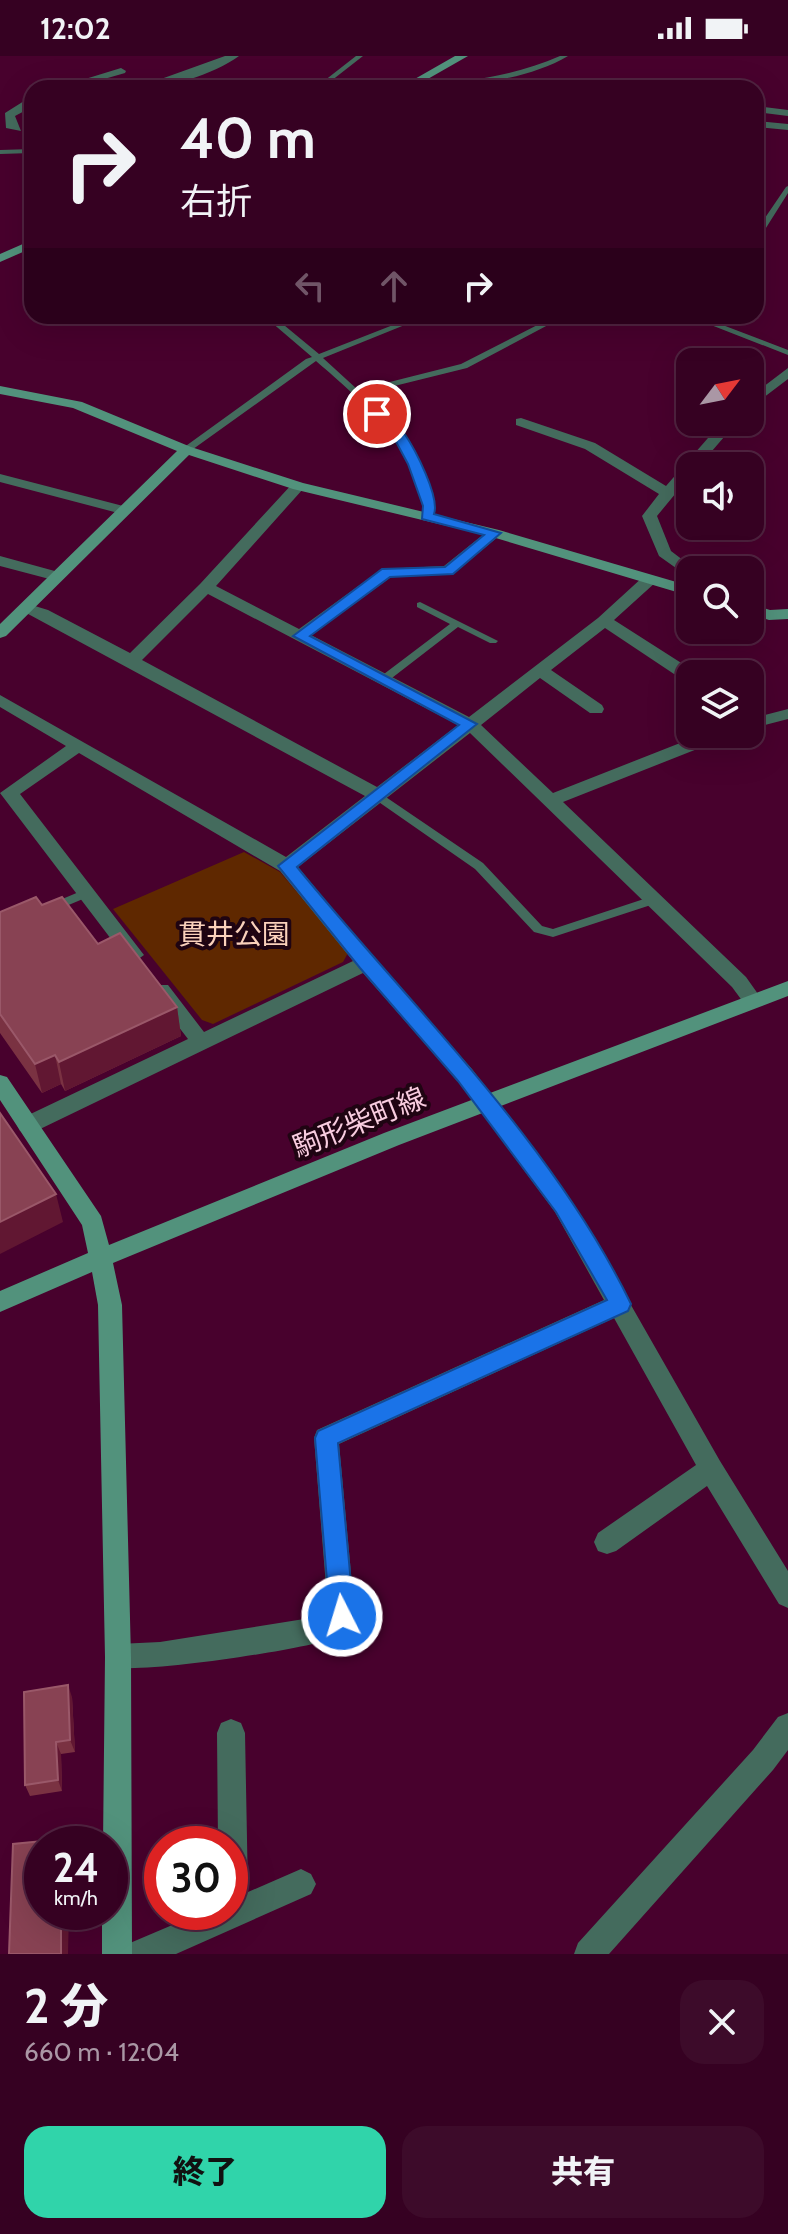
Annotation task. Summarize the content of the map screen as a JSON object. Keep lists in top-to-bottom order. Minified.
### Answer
{"streets":{"street":["駒形柴町線"]},"parks":["貫井公園"],"north":"top right","page":{"status":"12:02","turn":["40 m","右折"],"speed":"24 km/h","limit":"30","heading":["2 分","660 m · 12:04"],"buttons":["終了","共有"]}}
